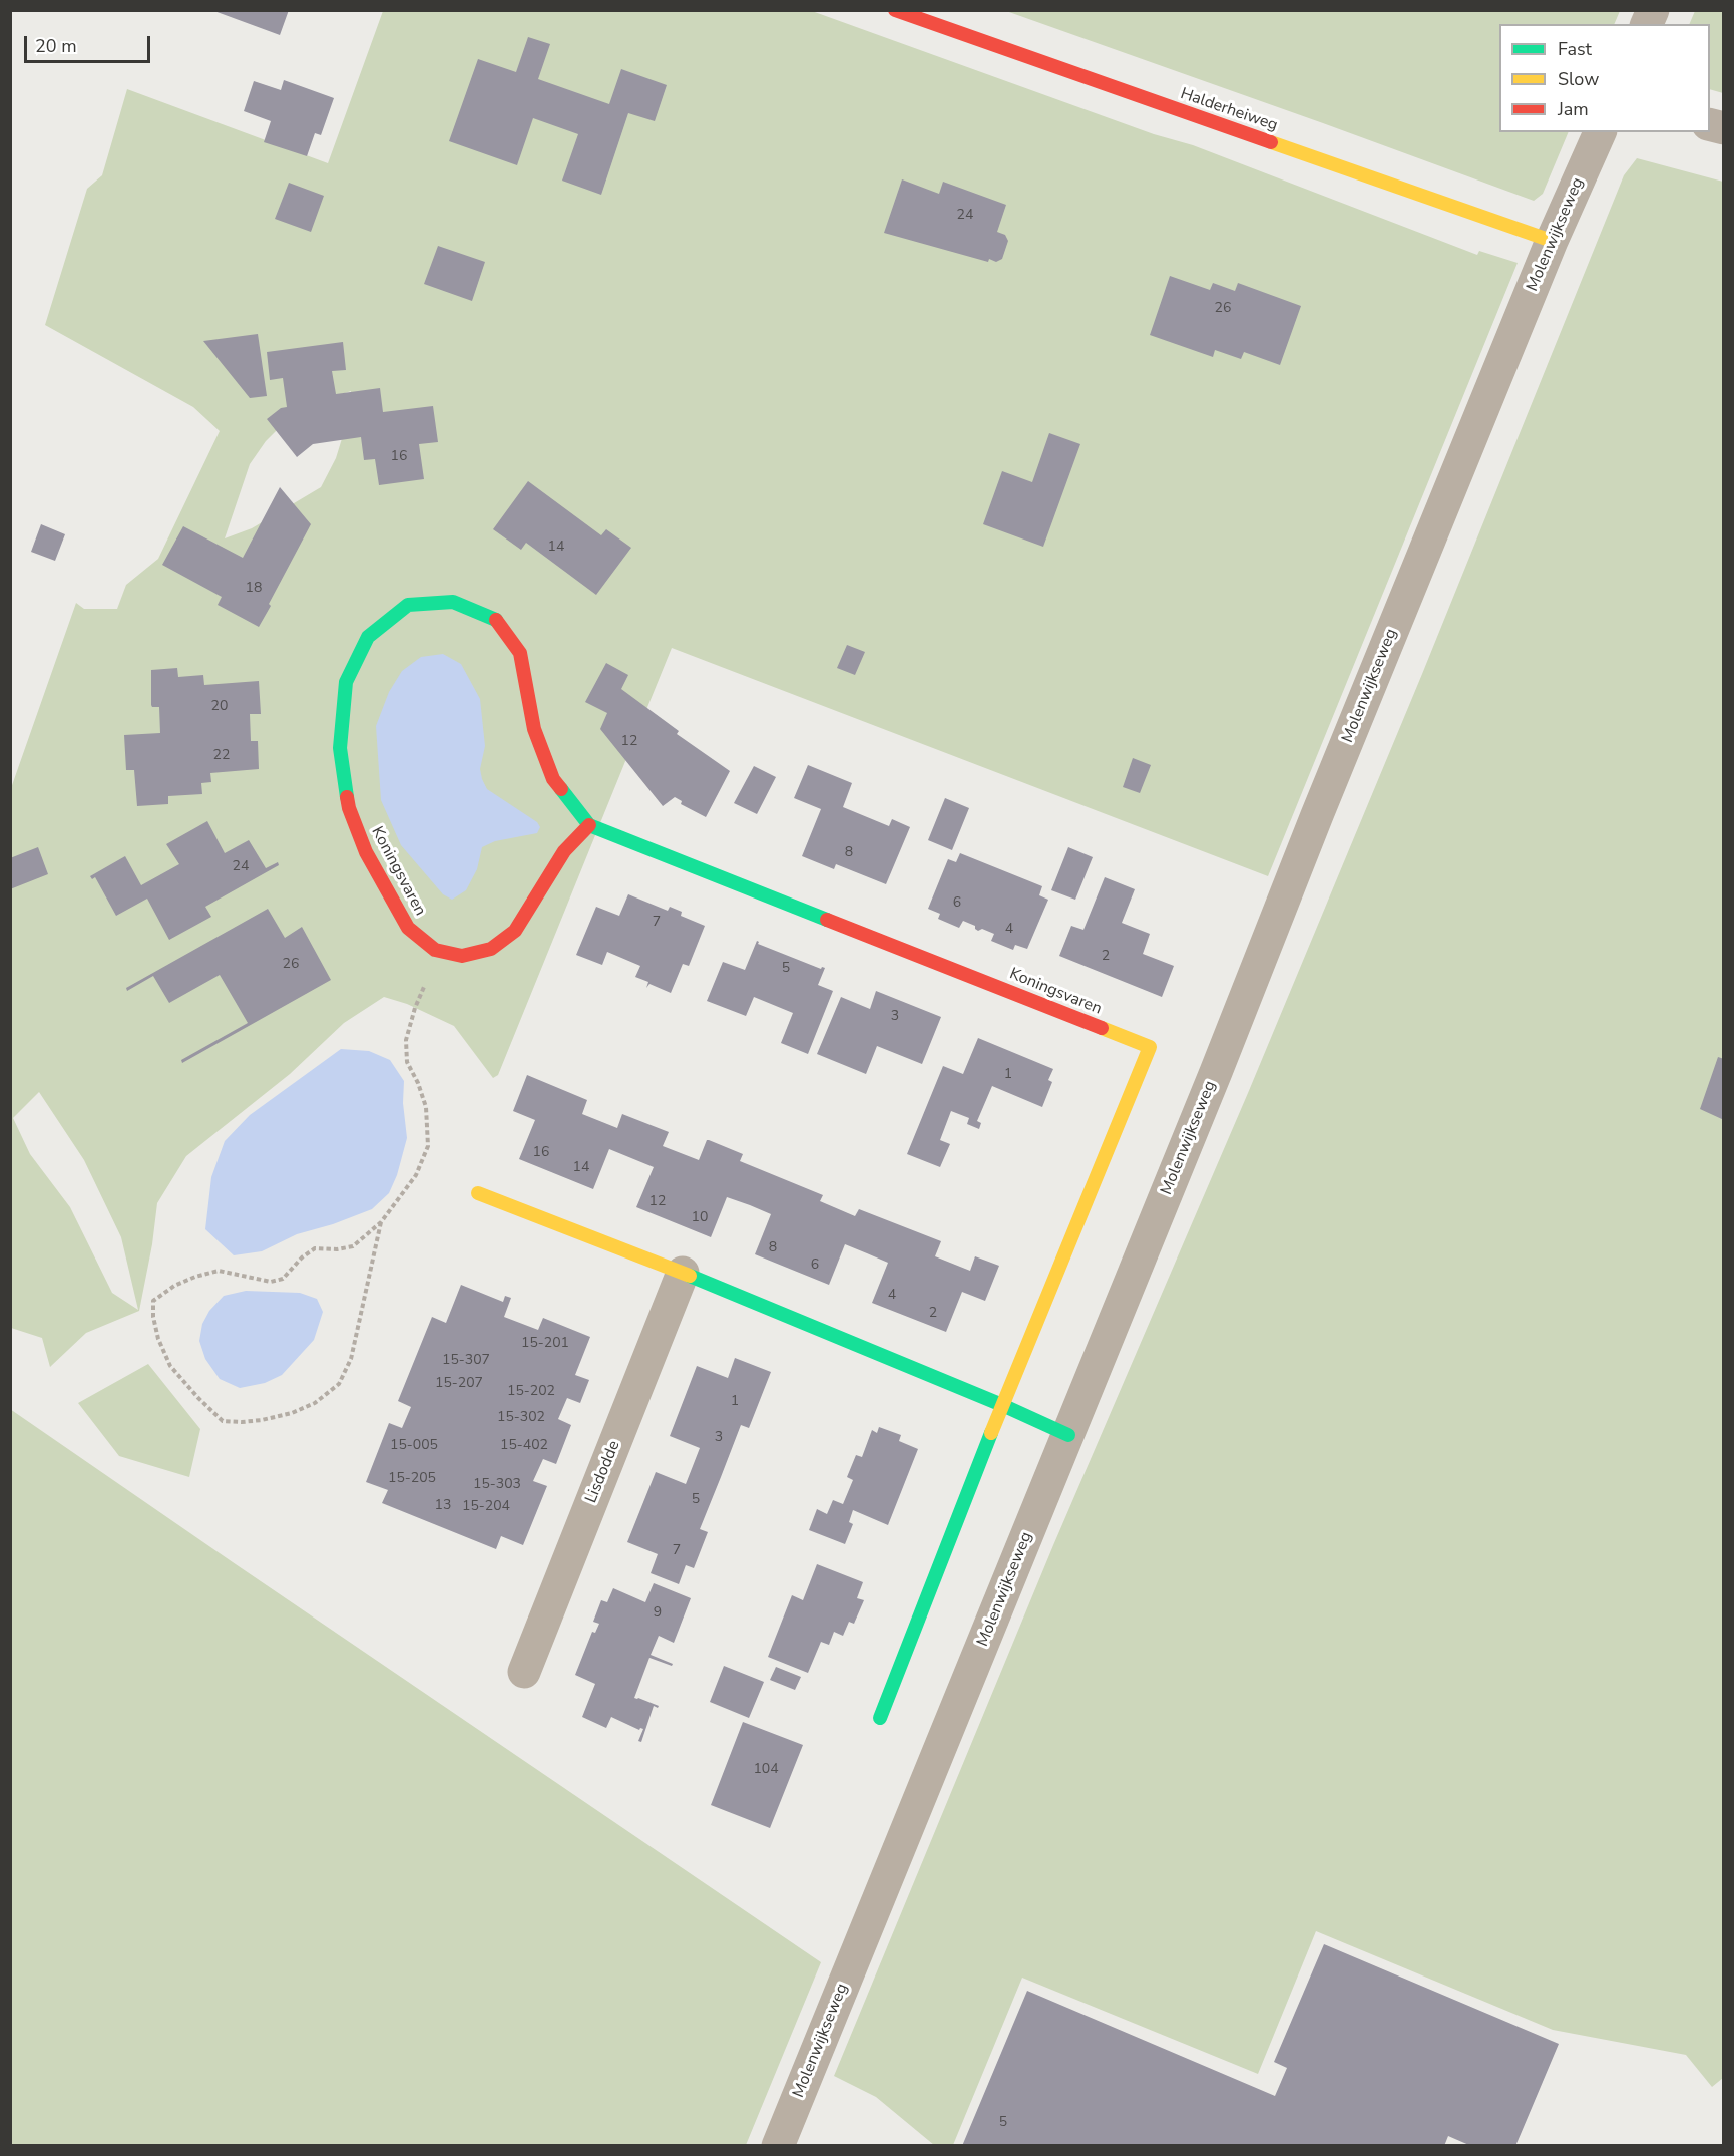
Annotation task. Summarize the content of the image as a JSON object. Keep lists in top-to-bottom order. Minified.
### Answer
{"streets":{"street":["Halderheiweg","Molenwijkseweg","Koningsvaren","Lisdodde"]},"crossings":[["Halderheiweg","Molenwijkseweg"]],"house_numbers":["24","26","16","14","18","20","12","22","8","24","6","7","4","2","26","5","3","1","16","14","12","10","8","6","4","2","15-201","15-307","15-207","15-202","1","15-302","3","15-005","15-402","15-205","15-303","5","13","15-204","7","9","104","5"],"legend":["Fast","Slow","Jam"],"scale_bar":"20 m"}
